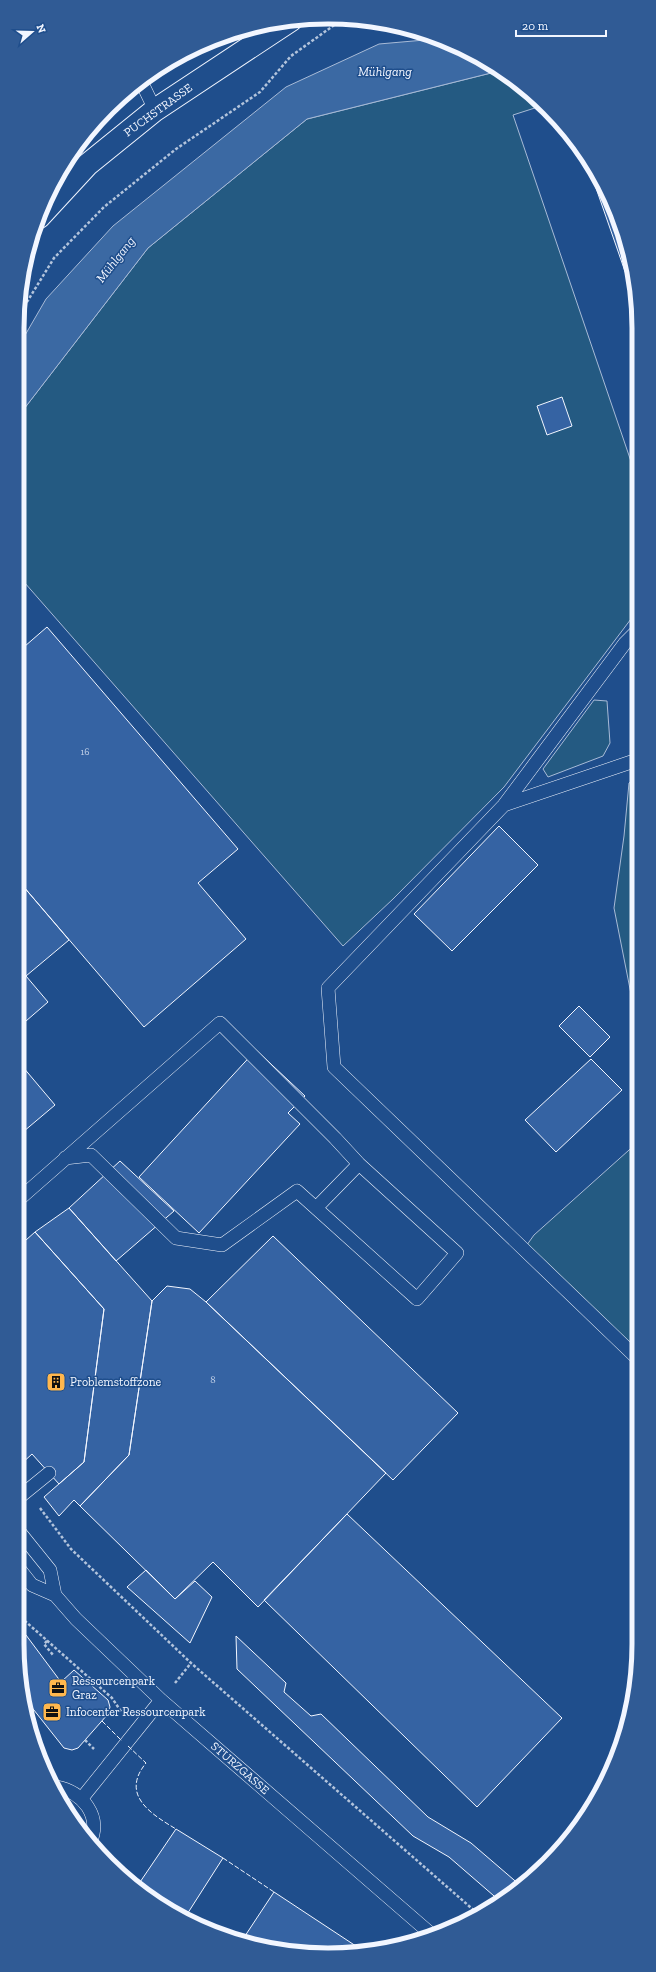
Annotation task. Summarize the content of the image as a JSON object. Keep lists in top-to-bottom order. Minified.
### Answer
{"streets":{"main road":["PUCHSTRASSE"],"lane":["STURZGASSE"]},"water":["Mühlgang"],"places":{"building":["Problemstoffzone"],"office":["Ressourcenpark Graz","Infocenter Ressourcenpark"]},"house_numbers":["16","8"],"scale_bar":"20 m","north":"right"}
